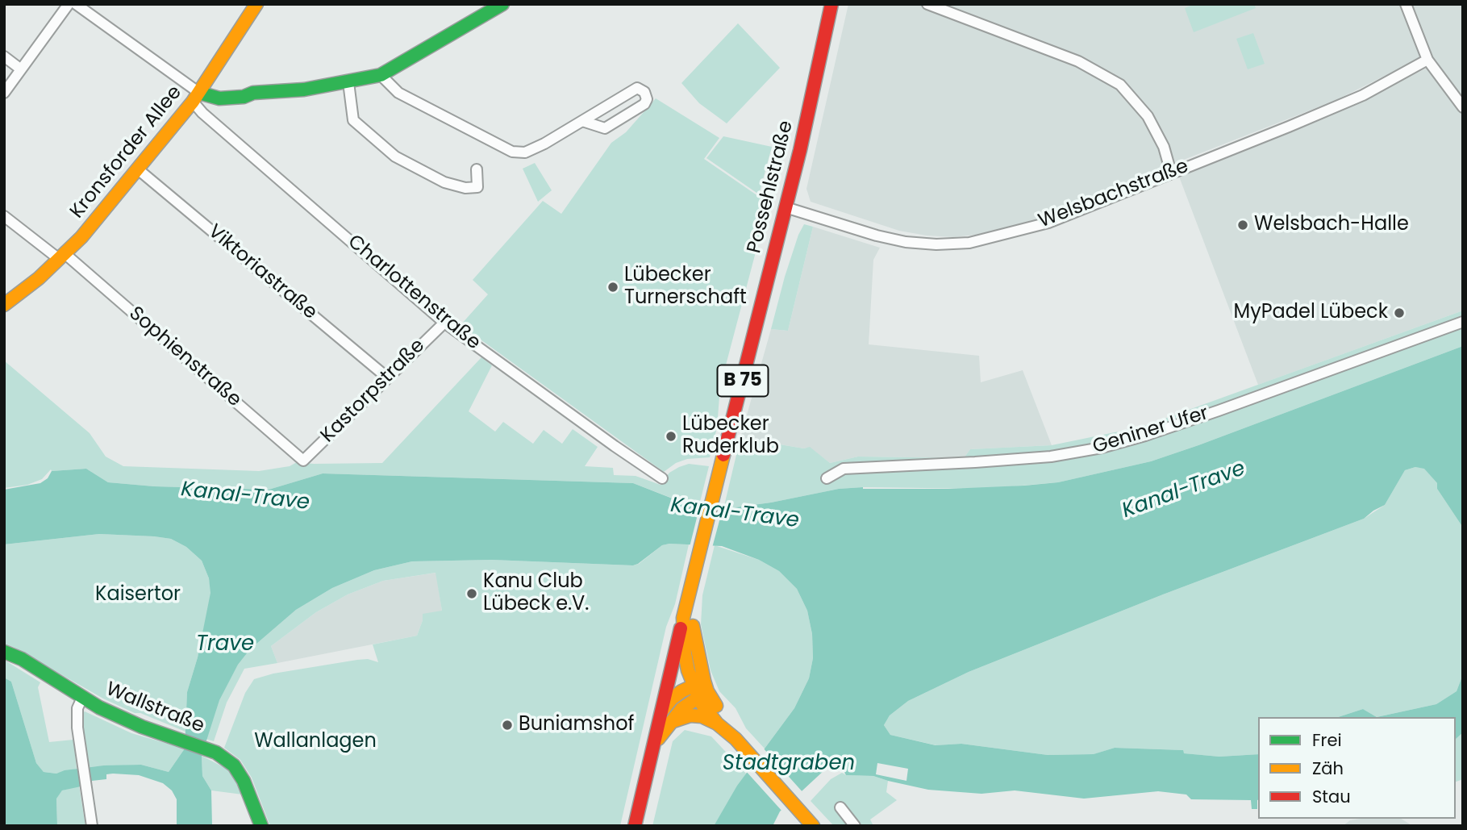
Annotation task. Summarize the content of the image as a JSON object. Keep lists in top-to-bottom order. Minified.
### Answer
{"streets":{"main road":["Kronsforder Allee","Possehlstraße","B 75","Wallstraße"],"street":["Welsbachstraße","Viktoriastraße","Charlottenstraße","Sophienstraße","Kastorpstraße","Geniner Ufer"]},"crossings":[["Kronsforder Allee","Viktoriastraße"],["Kronsforder Allee","Charlottenstraße"],["Kronsforder Allee","Sophienstraße"],["Possehlstraße","Welsbachstraße"],["Possehlstraße","B 75"],["Viktoriastraße","Kastorpstraße"],["Charlottenstraße","Kastorpstraße"],["Sophienstraße","Kastorpstraße"]],"water":["Kanal-Trave","Trave","Stadtgraben"],"parks":["Kaisertor","Wallanlagen"],"places":["Welsbach-Halle","Lübecker Turnerschaft","MyPadel Lübeck","Lübecker Ruderklub","Kanu Club Lübeck e.V.","Buniamshof"],"legend":["Frei","Zäh","Stau"]}
